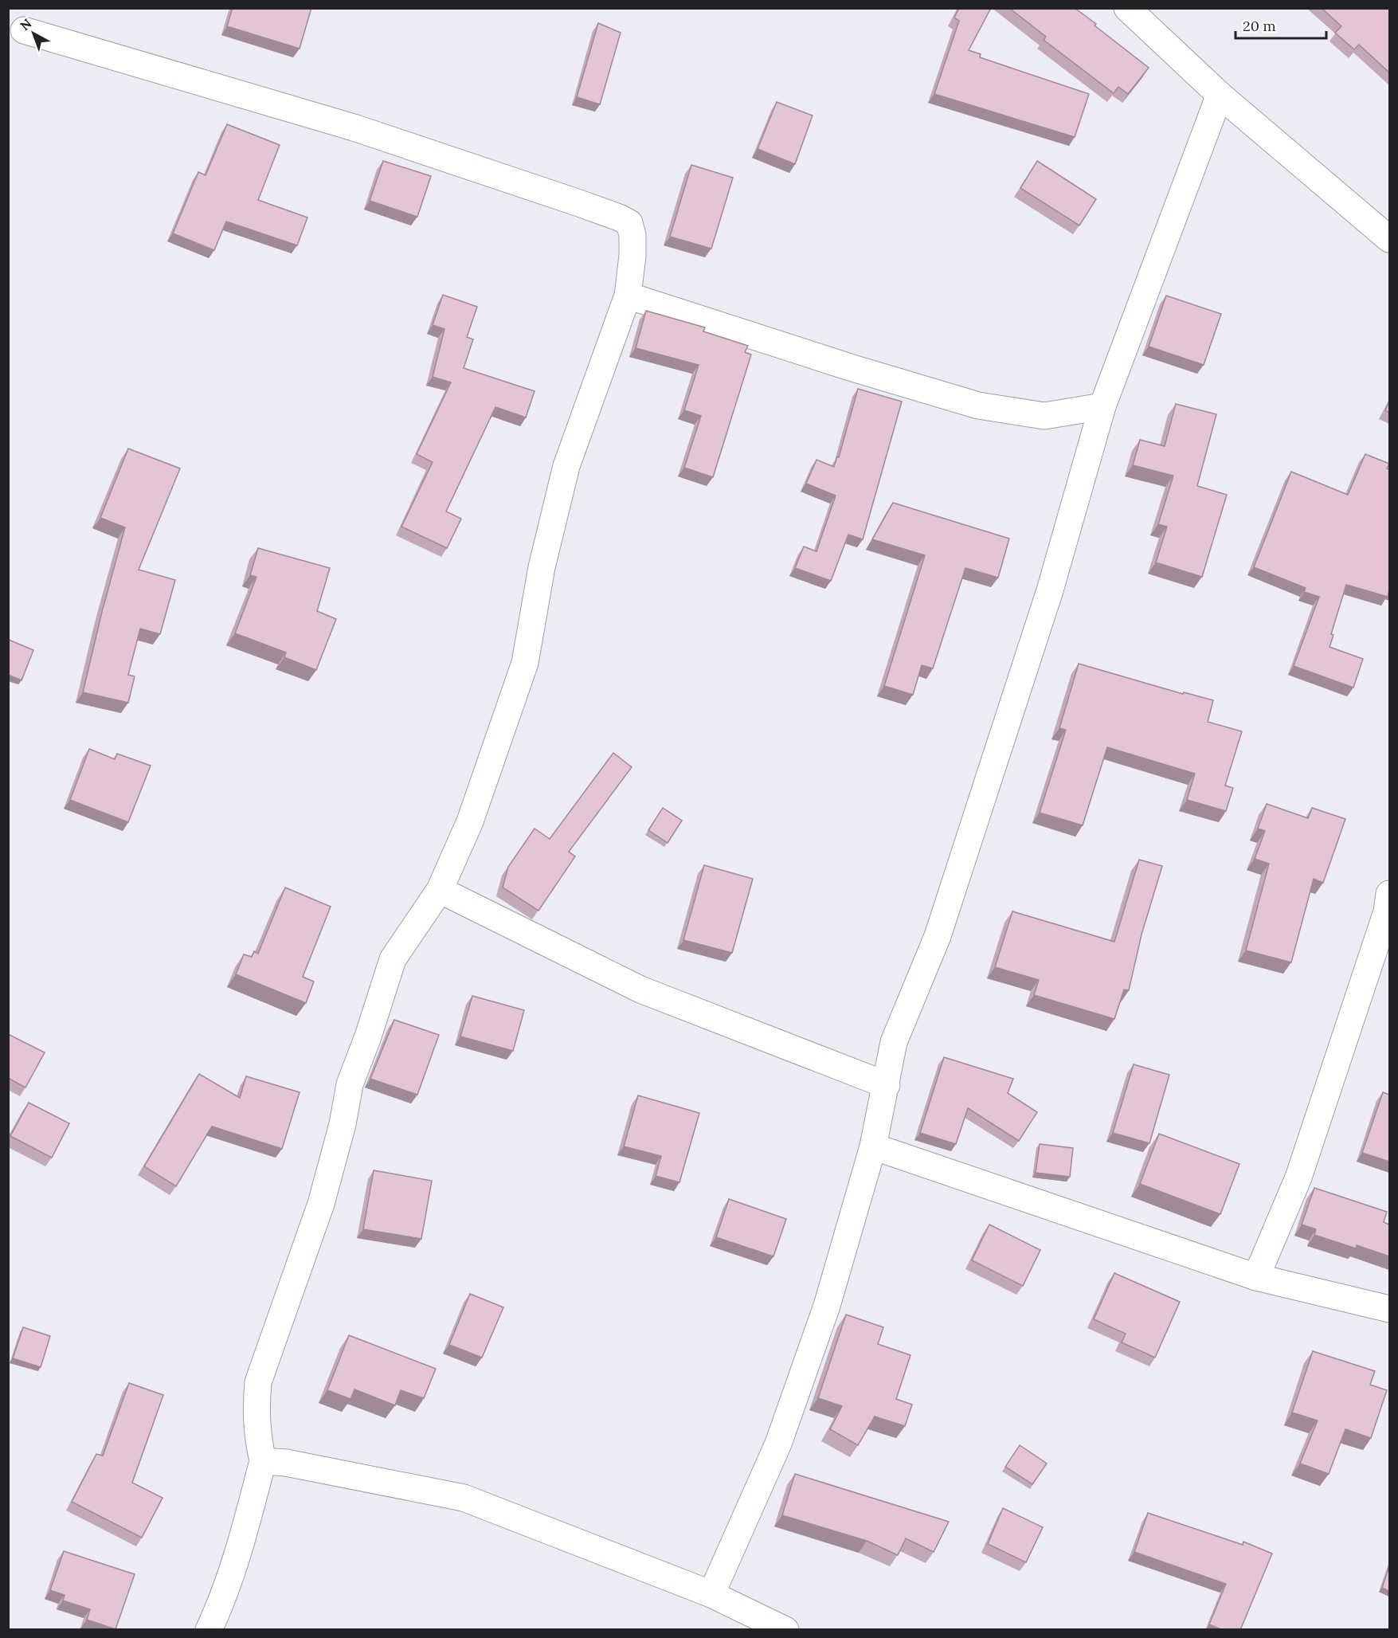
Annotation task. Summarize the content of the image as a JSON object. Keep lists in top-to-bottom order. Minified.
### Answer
{"scale_bar":"20 m","north":"top left"}
